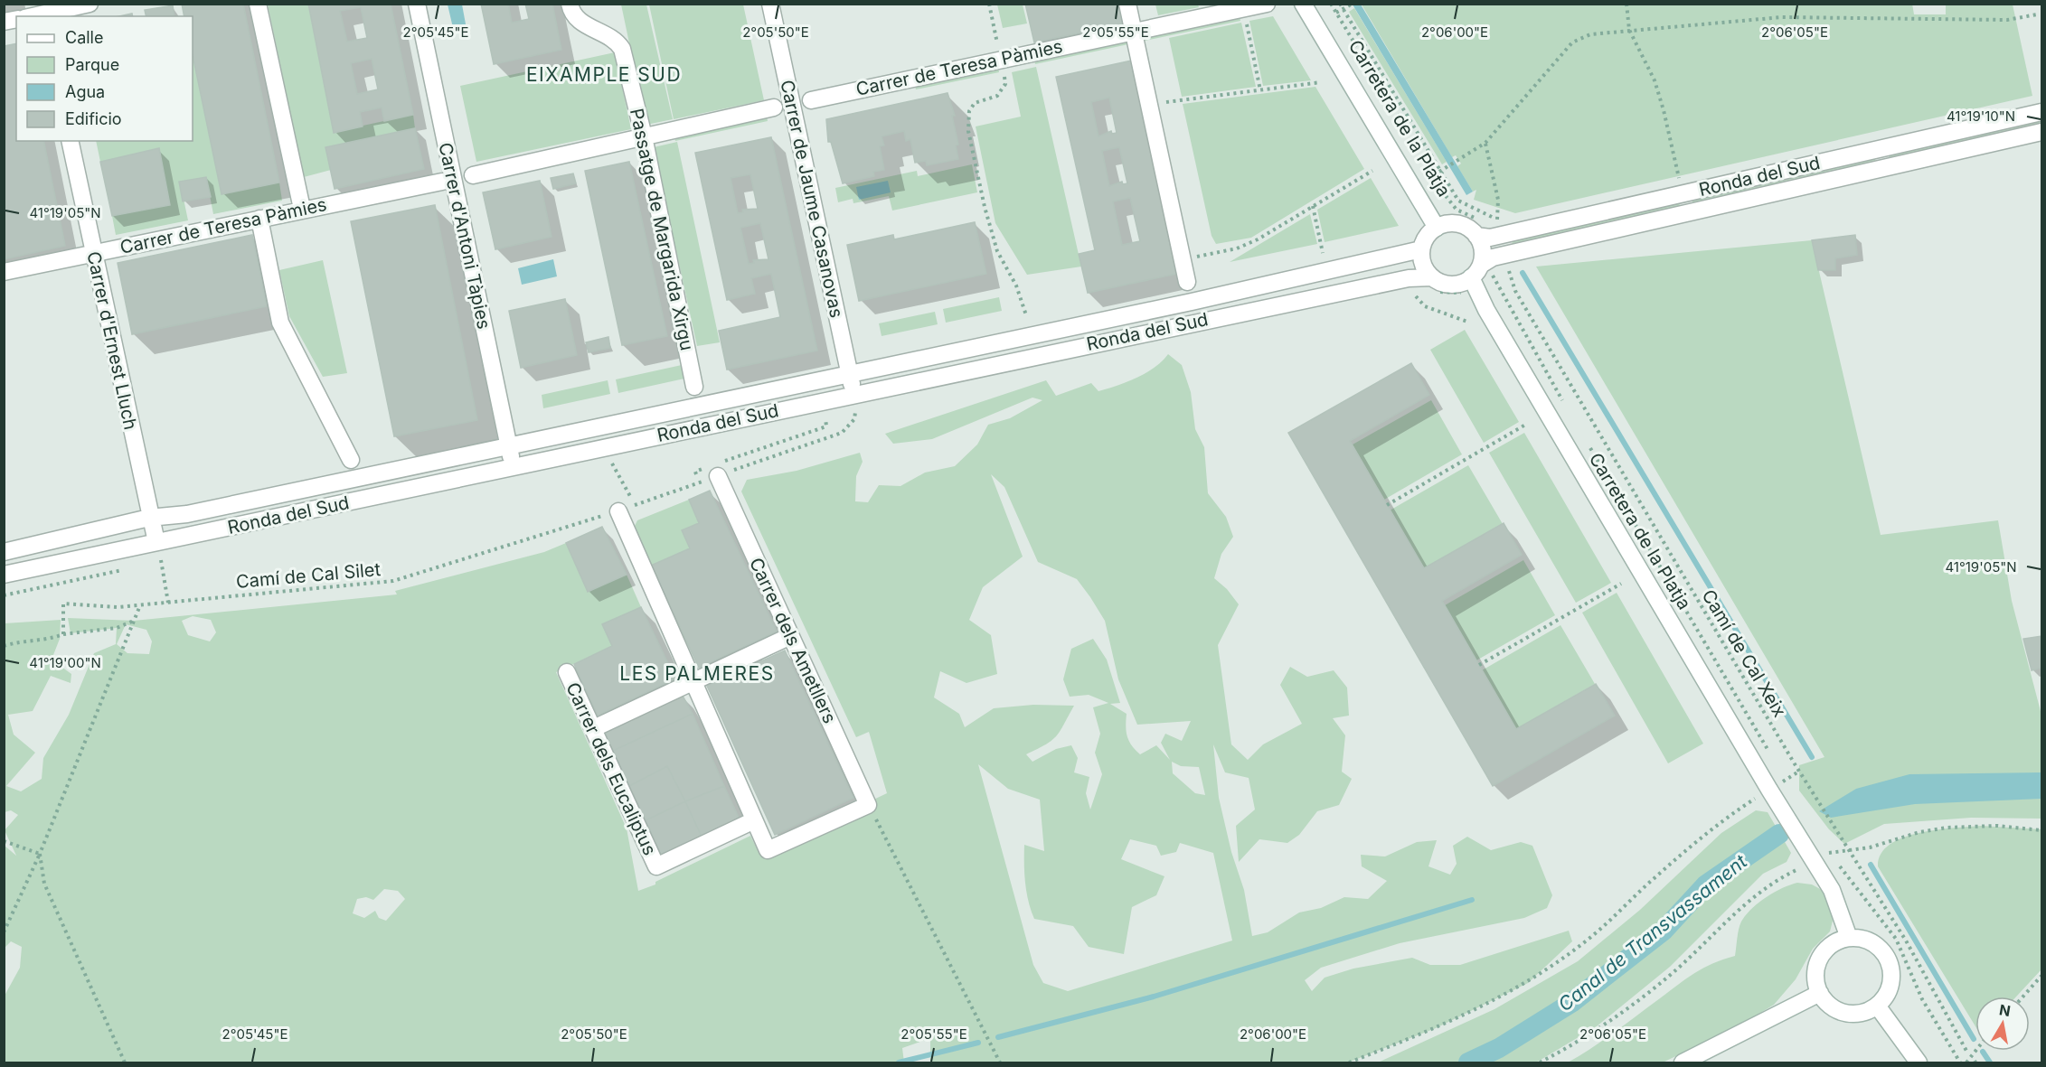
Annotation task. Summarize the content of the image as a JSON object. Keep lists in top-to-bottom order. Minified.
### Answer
{"streets":{"street":["Carrer de Teresa Pàmies","Carretera de la Platja","Ronda del Sud","Carrer de Jaume Casanovas","Passatge de Margarida Xirgu","Carrer d'Antoni Tàpies","Carrer d'Ernest Lluch","Carrer dels Ametllers","Carrer dels Eucaliptus"],"path":["Camí de Cal Silet","Camí de Cal Xeix"]},"crossings":[["Carrer de Teresa Pàmies","Carrer d'Ernest Lluch"],["Carretera de la Platja","Ronda del Sud"],["Ronda del Sud","Carrer de Jaume Casanovas"],["Ronda del Sud","Carrer d'Antoni Tàpies"],["Ronda del Sud","Carrer d'Ernest Lluch"]],"districts":["EIXAMPLE SUD","LES PALMERES"],"water":["Canal de Transvassament"],"legend":["Calle","Parque","Agua","Edificio"],"north":"top","coordinates":["2°05'45\"E","2°05'50\"E","2°05'55\"E","2°06'00\"E","2°06'05\"E","41°19'10\"N","41°19'05\"N","41°19'00\"N"]}
